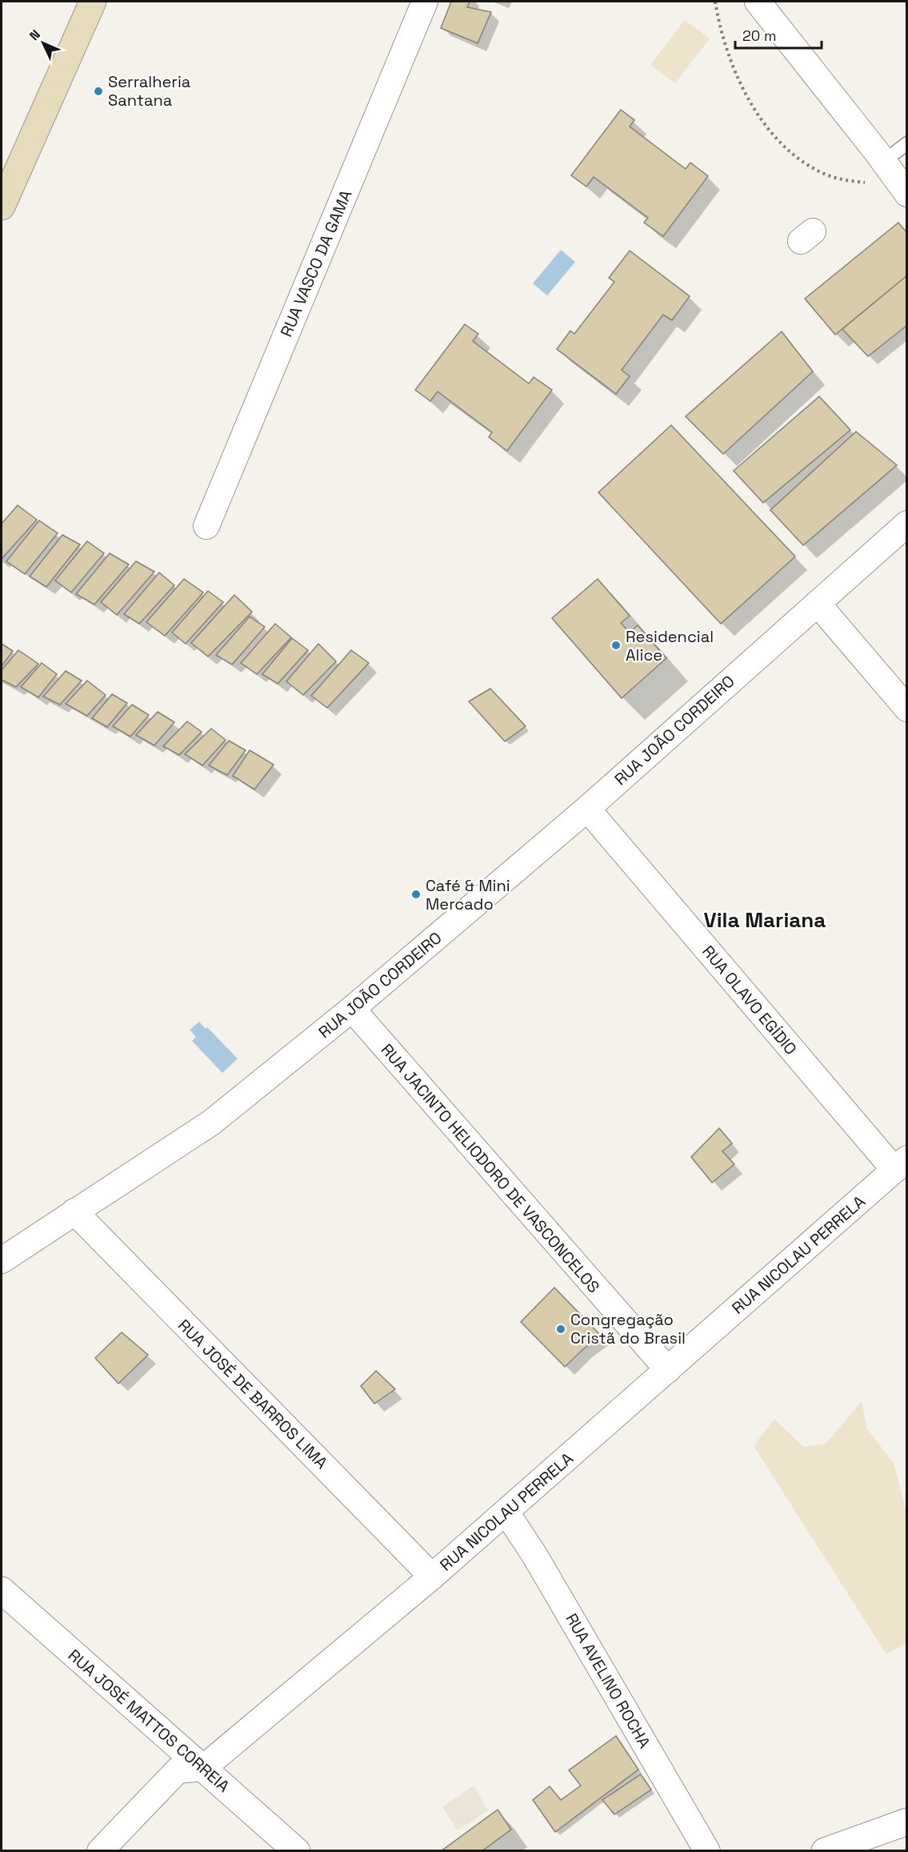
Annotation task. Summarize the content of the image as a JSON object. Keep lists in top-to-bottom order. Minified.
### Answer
{"streets":{"street":["RUA VASCO DA GAMA","RUA JOÃO CORDEIRO","RUA OLAVO EGÍDIO","RUA JACINTO HELIODORO DE VASCONCELOS","RUA NICOLAU PERRELA","RUA JOSÉ DE BARROS LIMA","RUA AVELINO ROCHA","RUA JOSÉ MATTOS CORREIA"]},"crossings":[["RUA JOÃO CORDEIRO","RUA OLAVO EGÍDIO"],["RUA JOÃO CORDEIRO","RUA JACINTO HELIODORO DE VASCONCELOS"],["RUA JOÃO CORDEIRO","RUA JOSÉ DE BARROS LIMA"],["RUA OLAVO EGÍDIO","RUA NICOLAU PERRELA"],["RUA JACINTO HELIODORO DE VASCONCELOS","RUA NICOLAU PERRELA"],["RUA NICOLAU PERRELA","RUA JOSÉ DE BARROS LIMA"],["RUA NICOLAU PERRELA","RUA AVELINO ROCHA"],["RUA NICOLAU PERRELA","RUA JOSÉ MATTOS CORREIA"]],"districts":["Vila Mariana"],"places":["Serralheria Santana","Residencial Alice","Café & Mini Mercado","Congregação Cristã do Brasil"],"scale_bar":"20 m","north":"top left"}
